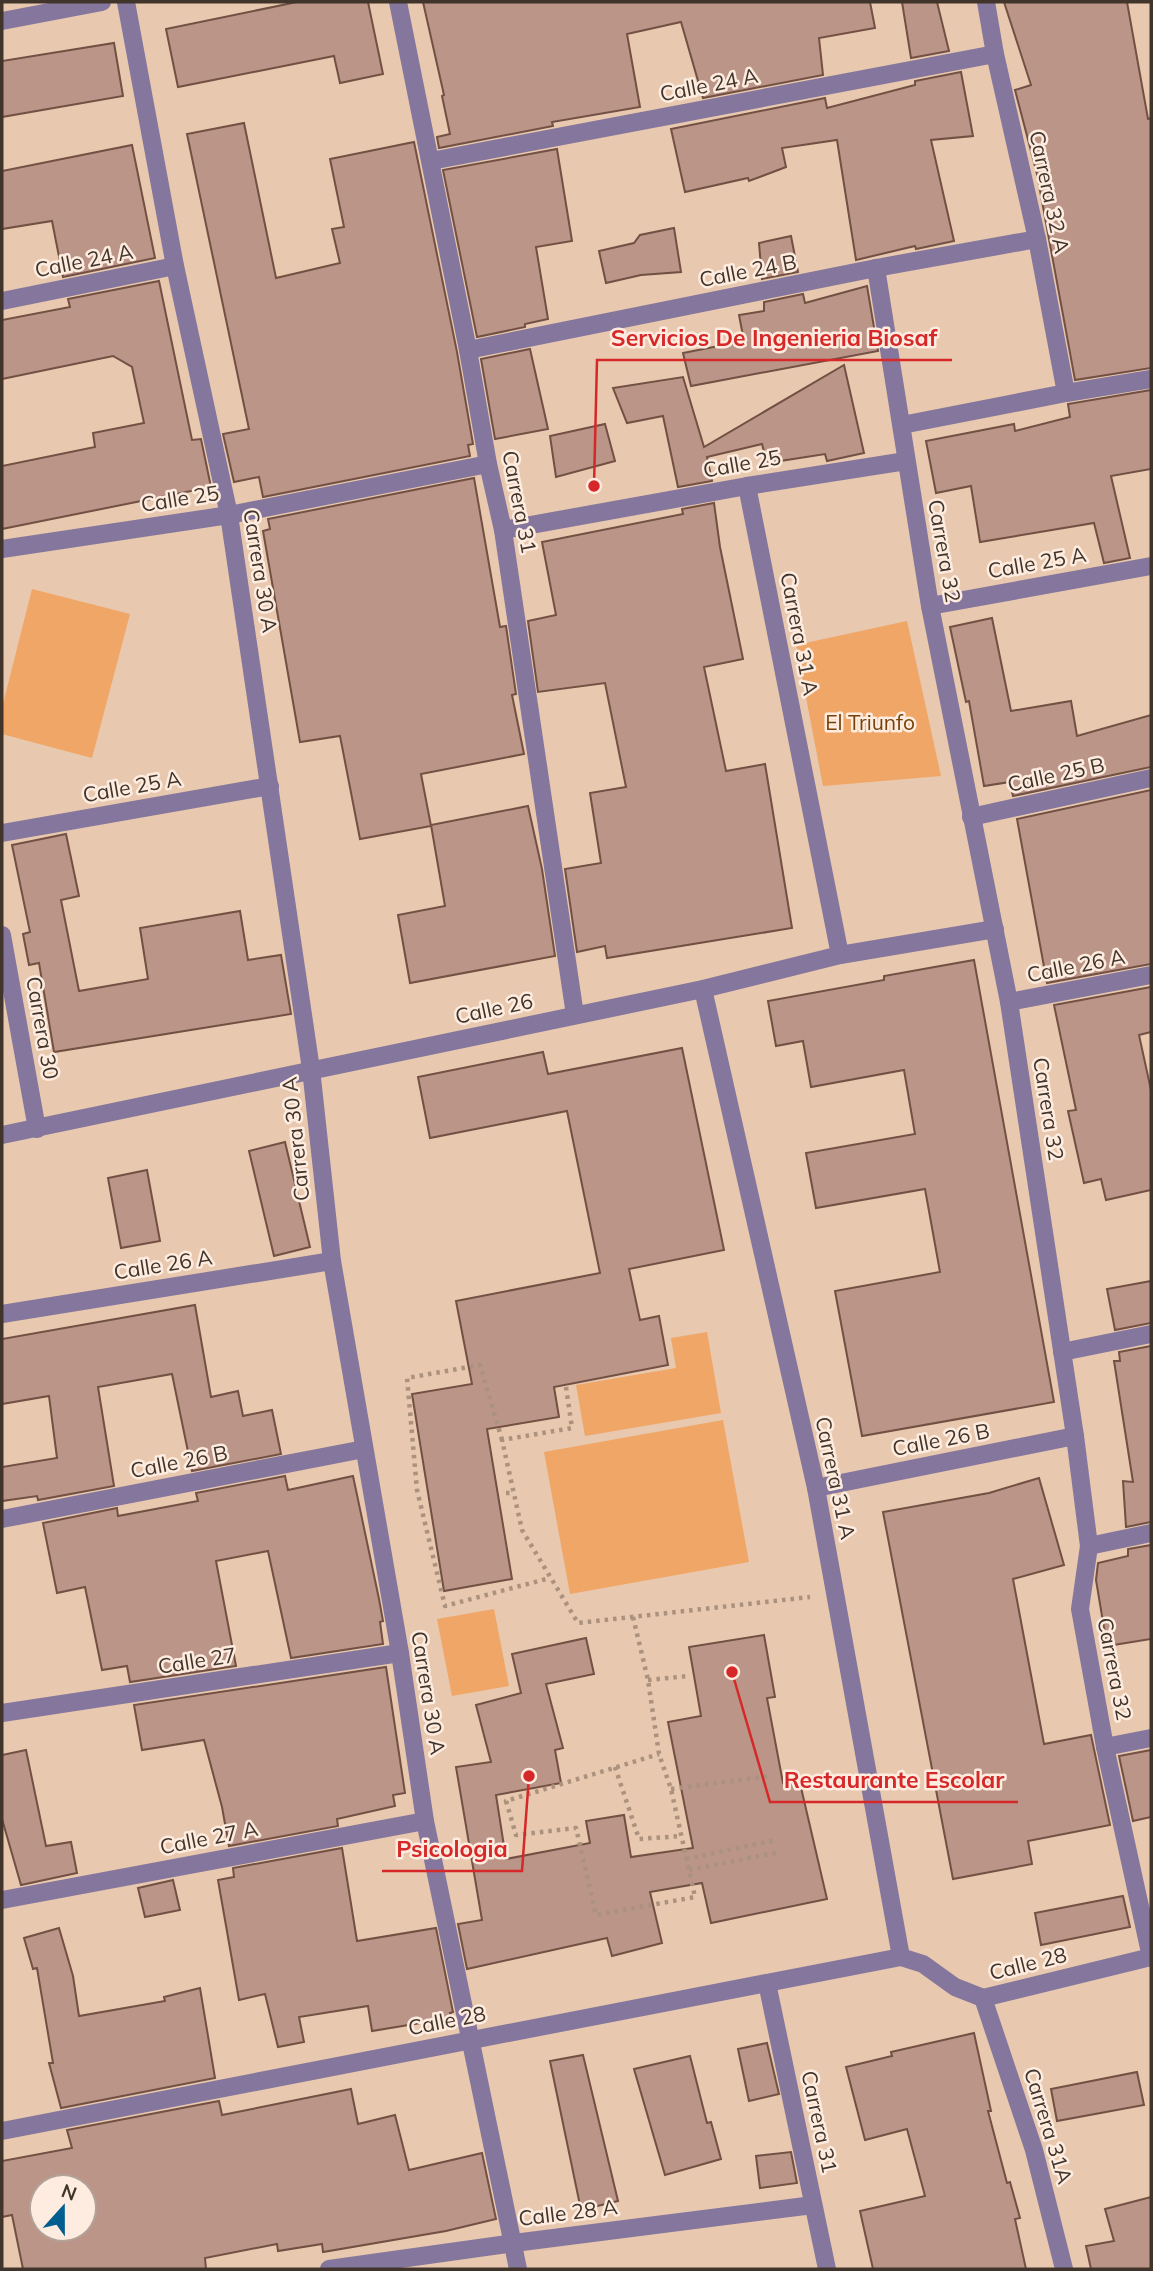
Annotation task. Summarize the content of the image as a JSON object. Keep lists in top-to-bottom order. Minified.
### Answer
{"streets":{"street":["Calle 24 A","Carrera 32 A","Calle 24 B","Calle 25","Carrera 31","Carrera 32","Calle 25 A","Carrera 30 A","Carrera 31 A","Calle 25 B","Calle 26 A","Calle 26","Carrera 30","Calle 26 B","Calle 27","Calle 27 A","Calle 28","Carrera 31A","Calle 28 A"]},"crossings":[["Calle 24 A","Carrera 32 A"],["Calle 24 A","Carrera 31"],["Calle 24 A","Carrera 30 A"],["Carrera 32 A","Calle 24 B"],["Calle 24 B","Carrera 31"],["Calle 24 B","Carrera 32"],["Calle 25","Carrera 31"],["Calle 25","Carrera 32"],["Calle 25","Carrera 30 A"],["Calle 25","Carrera 31 A"],["Carrera 31","Calle 26"],["Carrera 31","Calle 28"],["Carrera 31","Calle 28 A"],["Carrera 32","Calle 25 A"],["Carrera 32","Calle 25 B"],["Carrera 32","Calle 26 A"],["Carrera 32","Calle 26"],["Carrera 32","Calle 26 B"],["Carrera 32","Calle 28"],["Calle 25 A","Carrera 30 A"],["Carrera 30 A","Calle 26 A"],["Carrera 30 A","Calle 26"],["Carrera 30 A","Calle 26 B"],["Carrera 30 A","Calle 27"],["Carrera 30 A","Calle 27 A"],["Carrera 30 A","Calle 28"],["Carrera 30 A","Calle 28 A"],["Carrera 31 A","Calle 26"],["Carrera 31 A","Calle 26 B"],["Carrera 31 A","Calle 28"],["Calle 26","Carrera 30"],["Calle 28","Carrera 31A"]],"parks":["El Triunfo"],"places":["Servicios De Ingenieria Biosaf","Restaurante Escolar","Psicologia"],"north":"top"}
